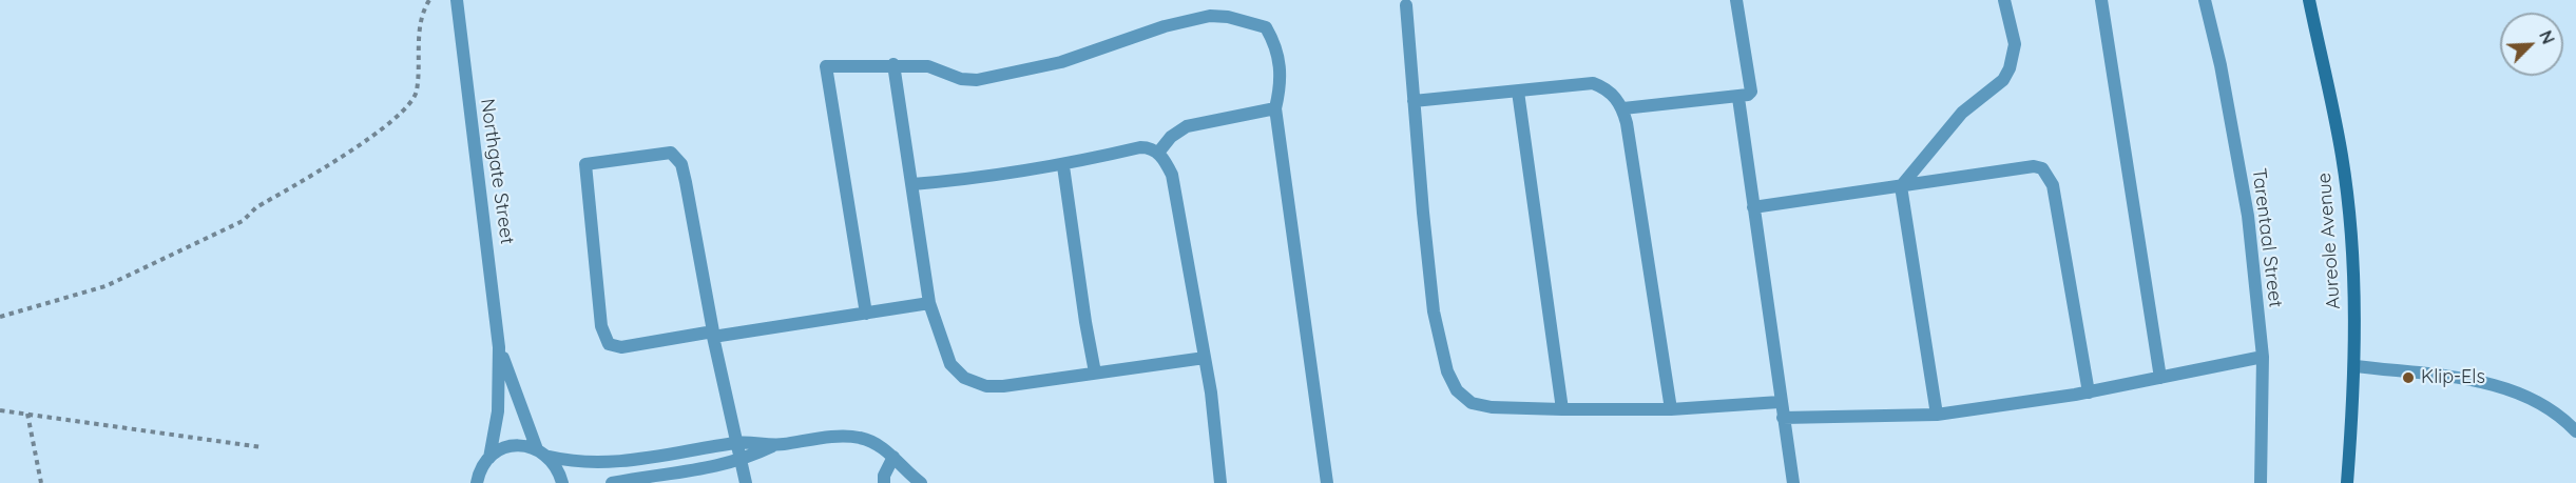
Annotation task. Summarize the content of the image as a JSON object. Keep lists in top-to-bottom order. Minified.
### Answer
{"streets":{"street":["Northgate Street","Tarentaal Street","Aureole Avenue"]},"places":["Klip-Els"],"north":"top right"}
